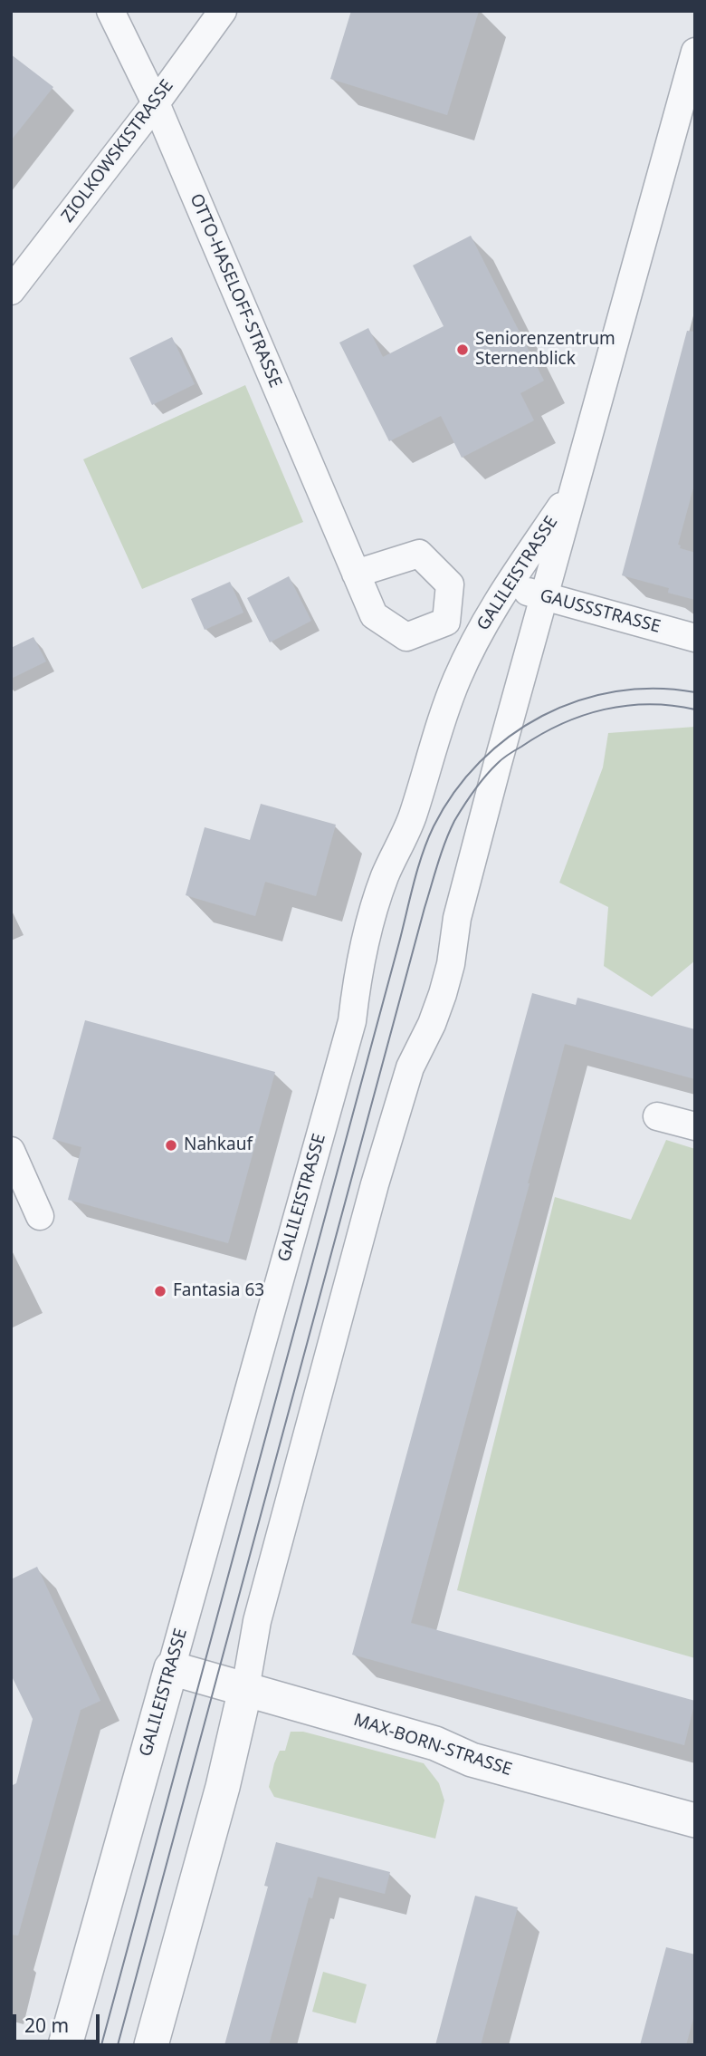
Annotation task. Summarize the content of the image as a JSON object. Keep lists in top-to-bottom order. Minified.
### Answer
{"streets":{"street":["ZIOLKOWSKISTRASSE","OTTO-HASELOFF-STRASSE","GALILEISTRASSE","GAUSSSTRASSE","MAX-BORN-STRASSE"]},"crossings":[["ZIOLKOWSKISTRASSE","OTTO-HASELOFF-STRASSE"],["GALILEISTRASSE","GAUSSSTRASSE"],["GALILEISTRASSE","MAX-BORN-STRASSE"]],"places":["Seniorenzentrum Sternenblick","Nahkauf","Fantasia 63"],"scale_bar":"20 m"}
